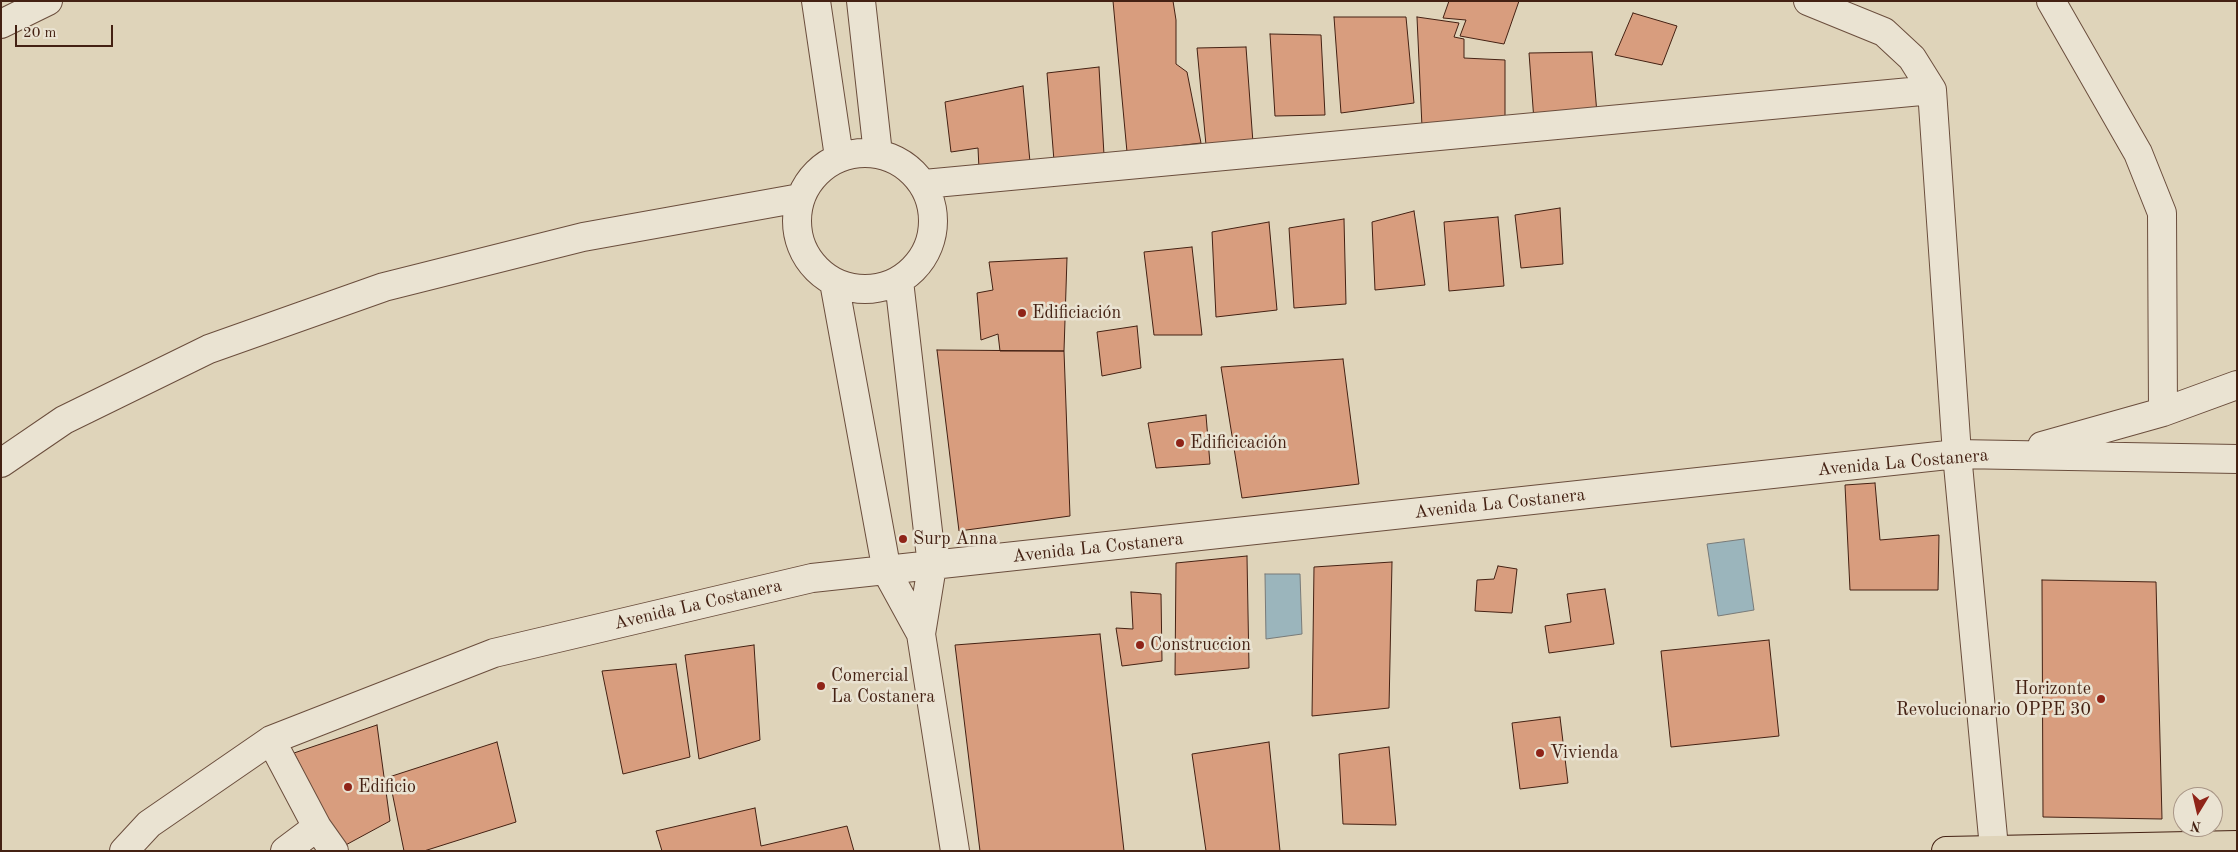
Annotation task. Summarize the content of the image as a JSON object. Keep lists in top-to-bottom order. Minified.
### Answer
{"streets":{"street":["Avenida La Costanera"]},"places":["Edificiación","Edificicación","Surp Anna","Construccion","Comercial La Costanera","Horizonte Revolucionario OPPE 30","Vivienda","Edificio"],"scale_bar":"20 m","north":"bottom"}
